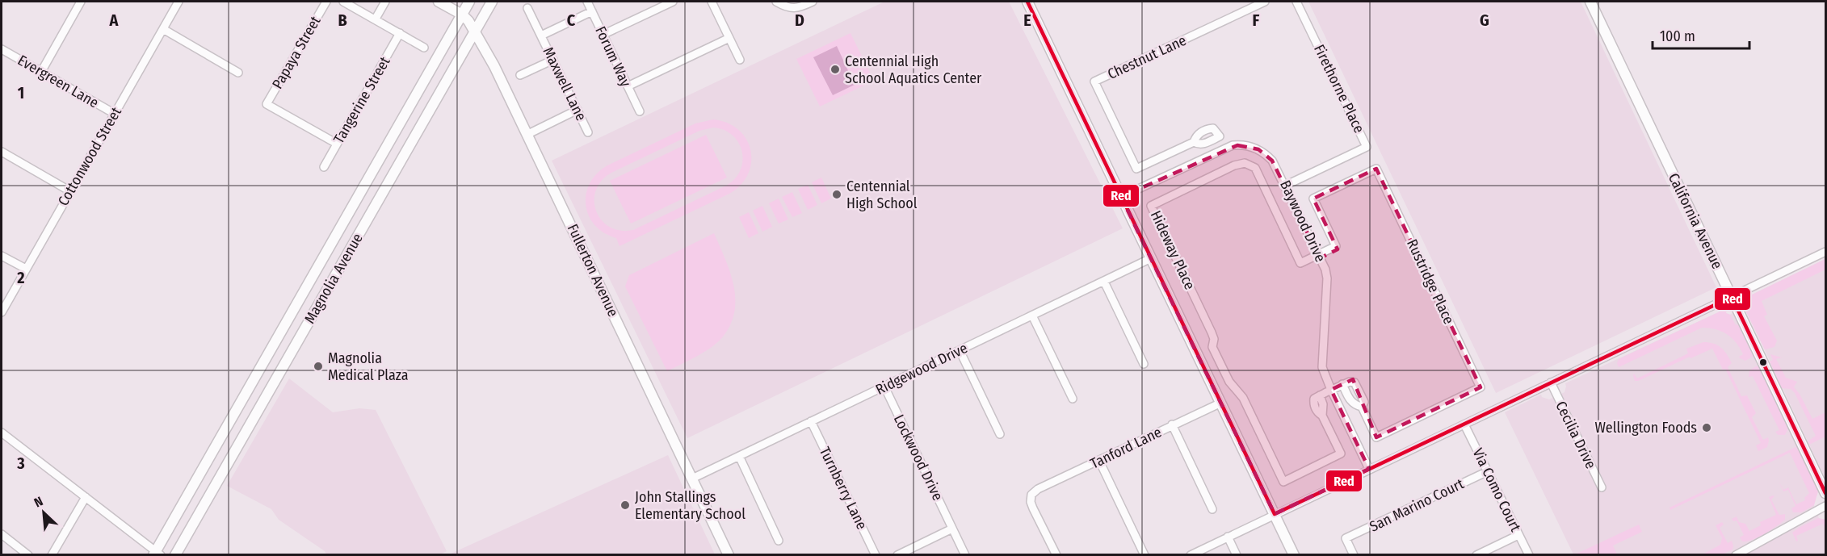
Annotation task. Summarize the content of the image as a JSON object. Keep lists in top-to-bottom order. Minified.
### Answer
{"streets":{"main road":["California Avenue","Fullerton Avenue","Magnolia Avenue"],"street":["Papaya Street","Forum Way","Chestnut Lane","Evergreen Lane","Maxwell Lane","Firethorne Place","Tangerine Street","Cottonwood Street","Baywood Drive","Hideway Place","Rustridge Place","Ridgewood Drive","Cecilia Drive","Tanford Lane","Lockwood Drive","Turnberry Lane","Via Como Court","San Marino Court"]},"crossings":[["Papaya Street","Tangerine Street"],["Evergreen Lane","Cottonwood Street"],["Firethorne Place","Baywood Drive"],["Baywood Drive","Hideway Place"],["Baywood Drive","Rustridge Place"],["Hideway Place","Rustridge Place"],["Fullerton Avenue","Magnolia Avenue"],["Fullerton Avenue","Ridgewood Drive"],["Ridgewood Drive","Lockwood Drive"],["Ridgewood Drive","Turnberry Lane"],["Via Como Court","San Marino Court"]],"places":["Centennial High School Aquatics Center","Centennial High School","Magnolia Medical Plaza","Wellington Foods","John Stallings Elementary School"],"lines":["transit line Red"],"scale_bar":"100 m","north":"top left","grid":{"columns":["A","B","C","D","E","F","G"],"rows":["1","2","3"]}}
